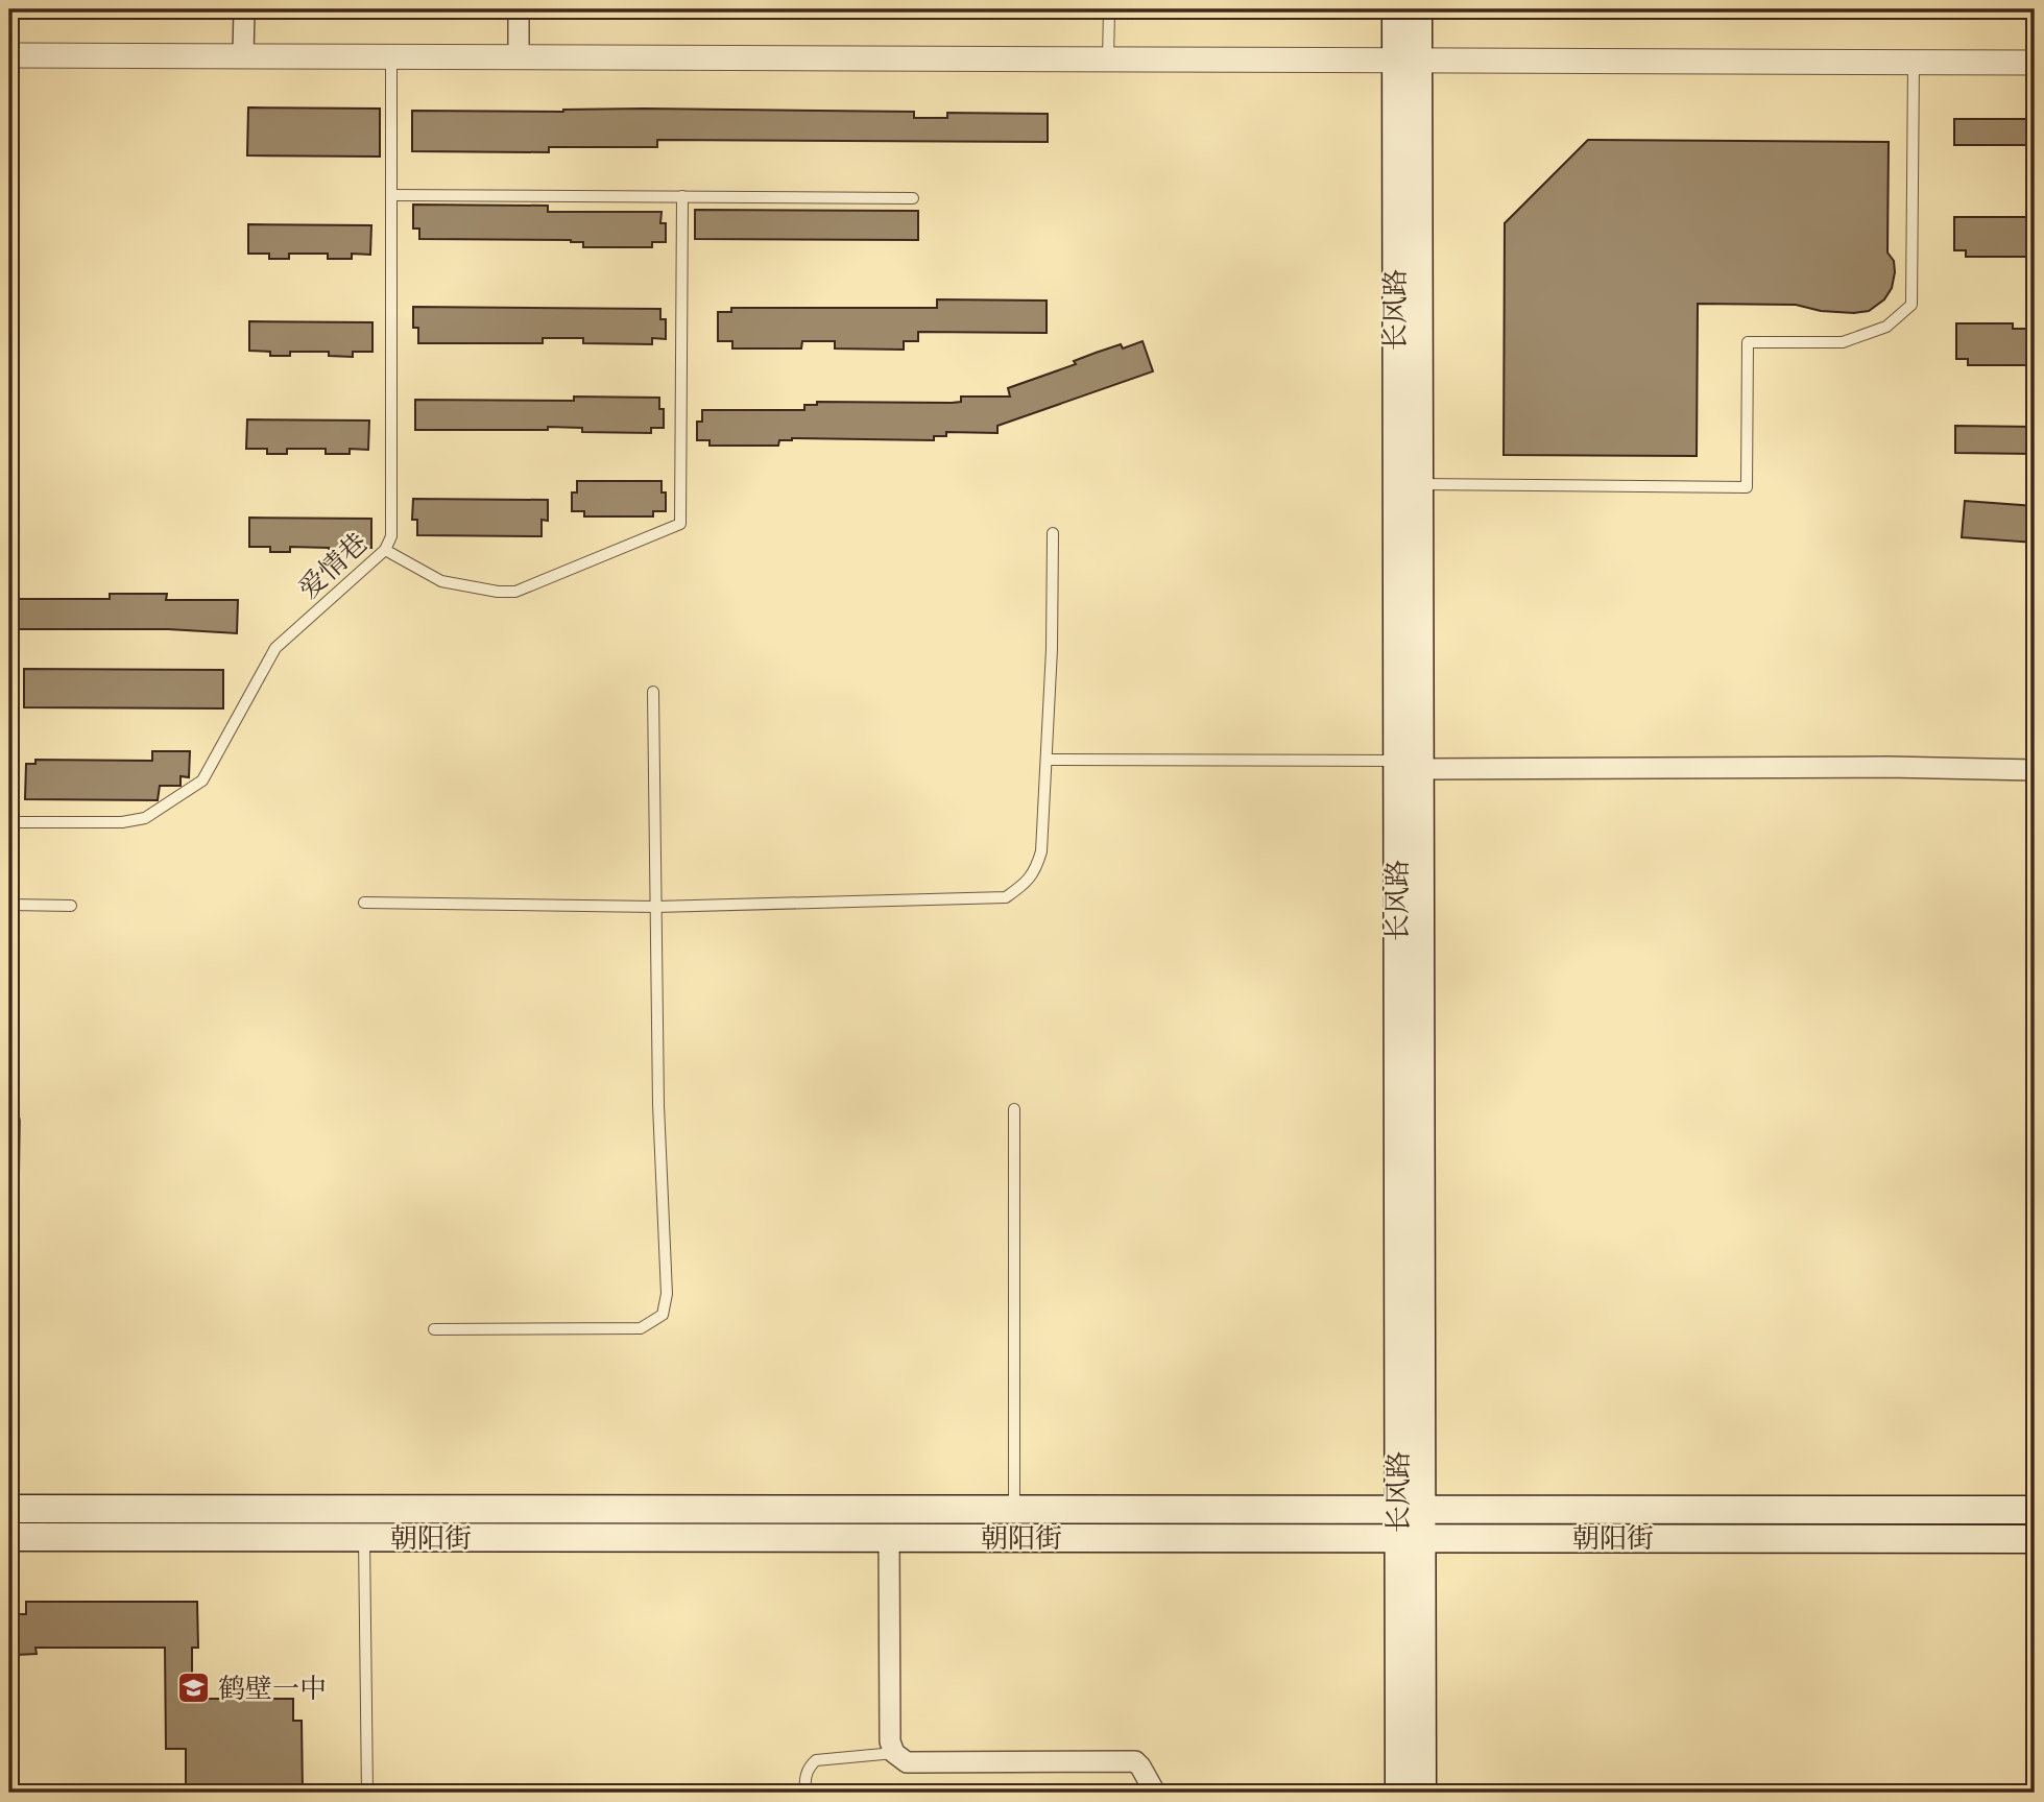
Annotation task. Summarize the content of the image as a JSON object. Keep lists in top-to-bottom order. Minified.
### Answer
{"streets":{"main road":["长风路","朝阳街"],"lane":["爱情巷"]},"crossings":[["长风路","朝阳街"]],"places":{"school or university":["鹤壁一中"]}}
